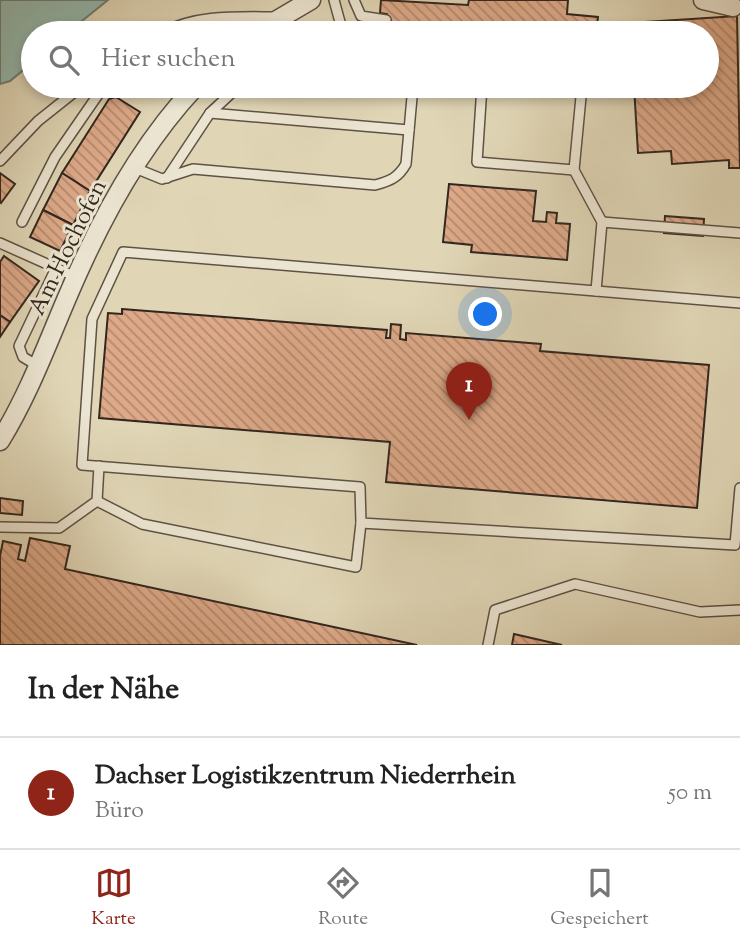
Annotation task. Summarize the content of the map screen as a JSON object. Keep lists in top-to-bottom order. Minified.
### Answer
{"streets":{"street":["Am Hochofen"]},"page":{"search":"Hier suchen","pins":"1","heading":"In der Nähe","list":[{"mark":"1","name":"Dachser Logistikzentrum Niederrhein","note":"Büro","value":"50 m"}],"nav":["Karte","Route","Gespeichert"]}}
